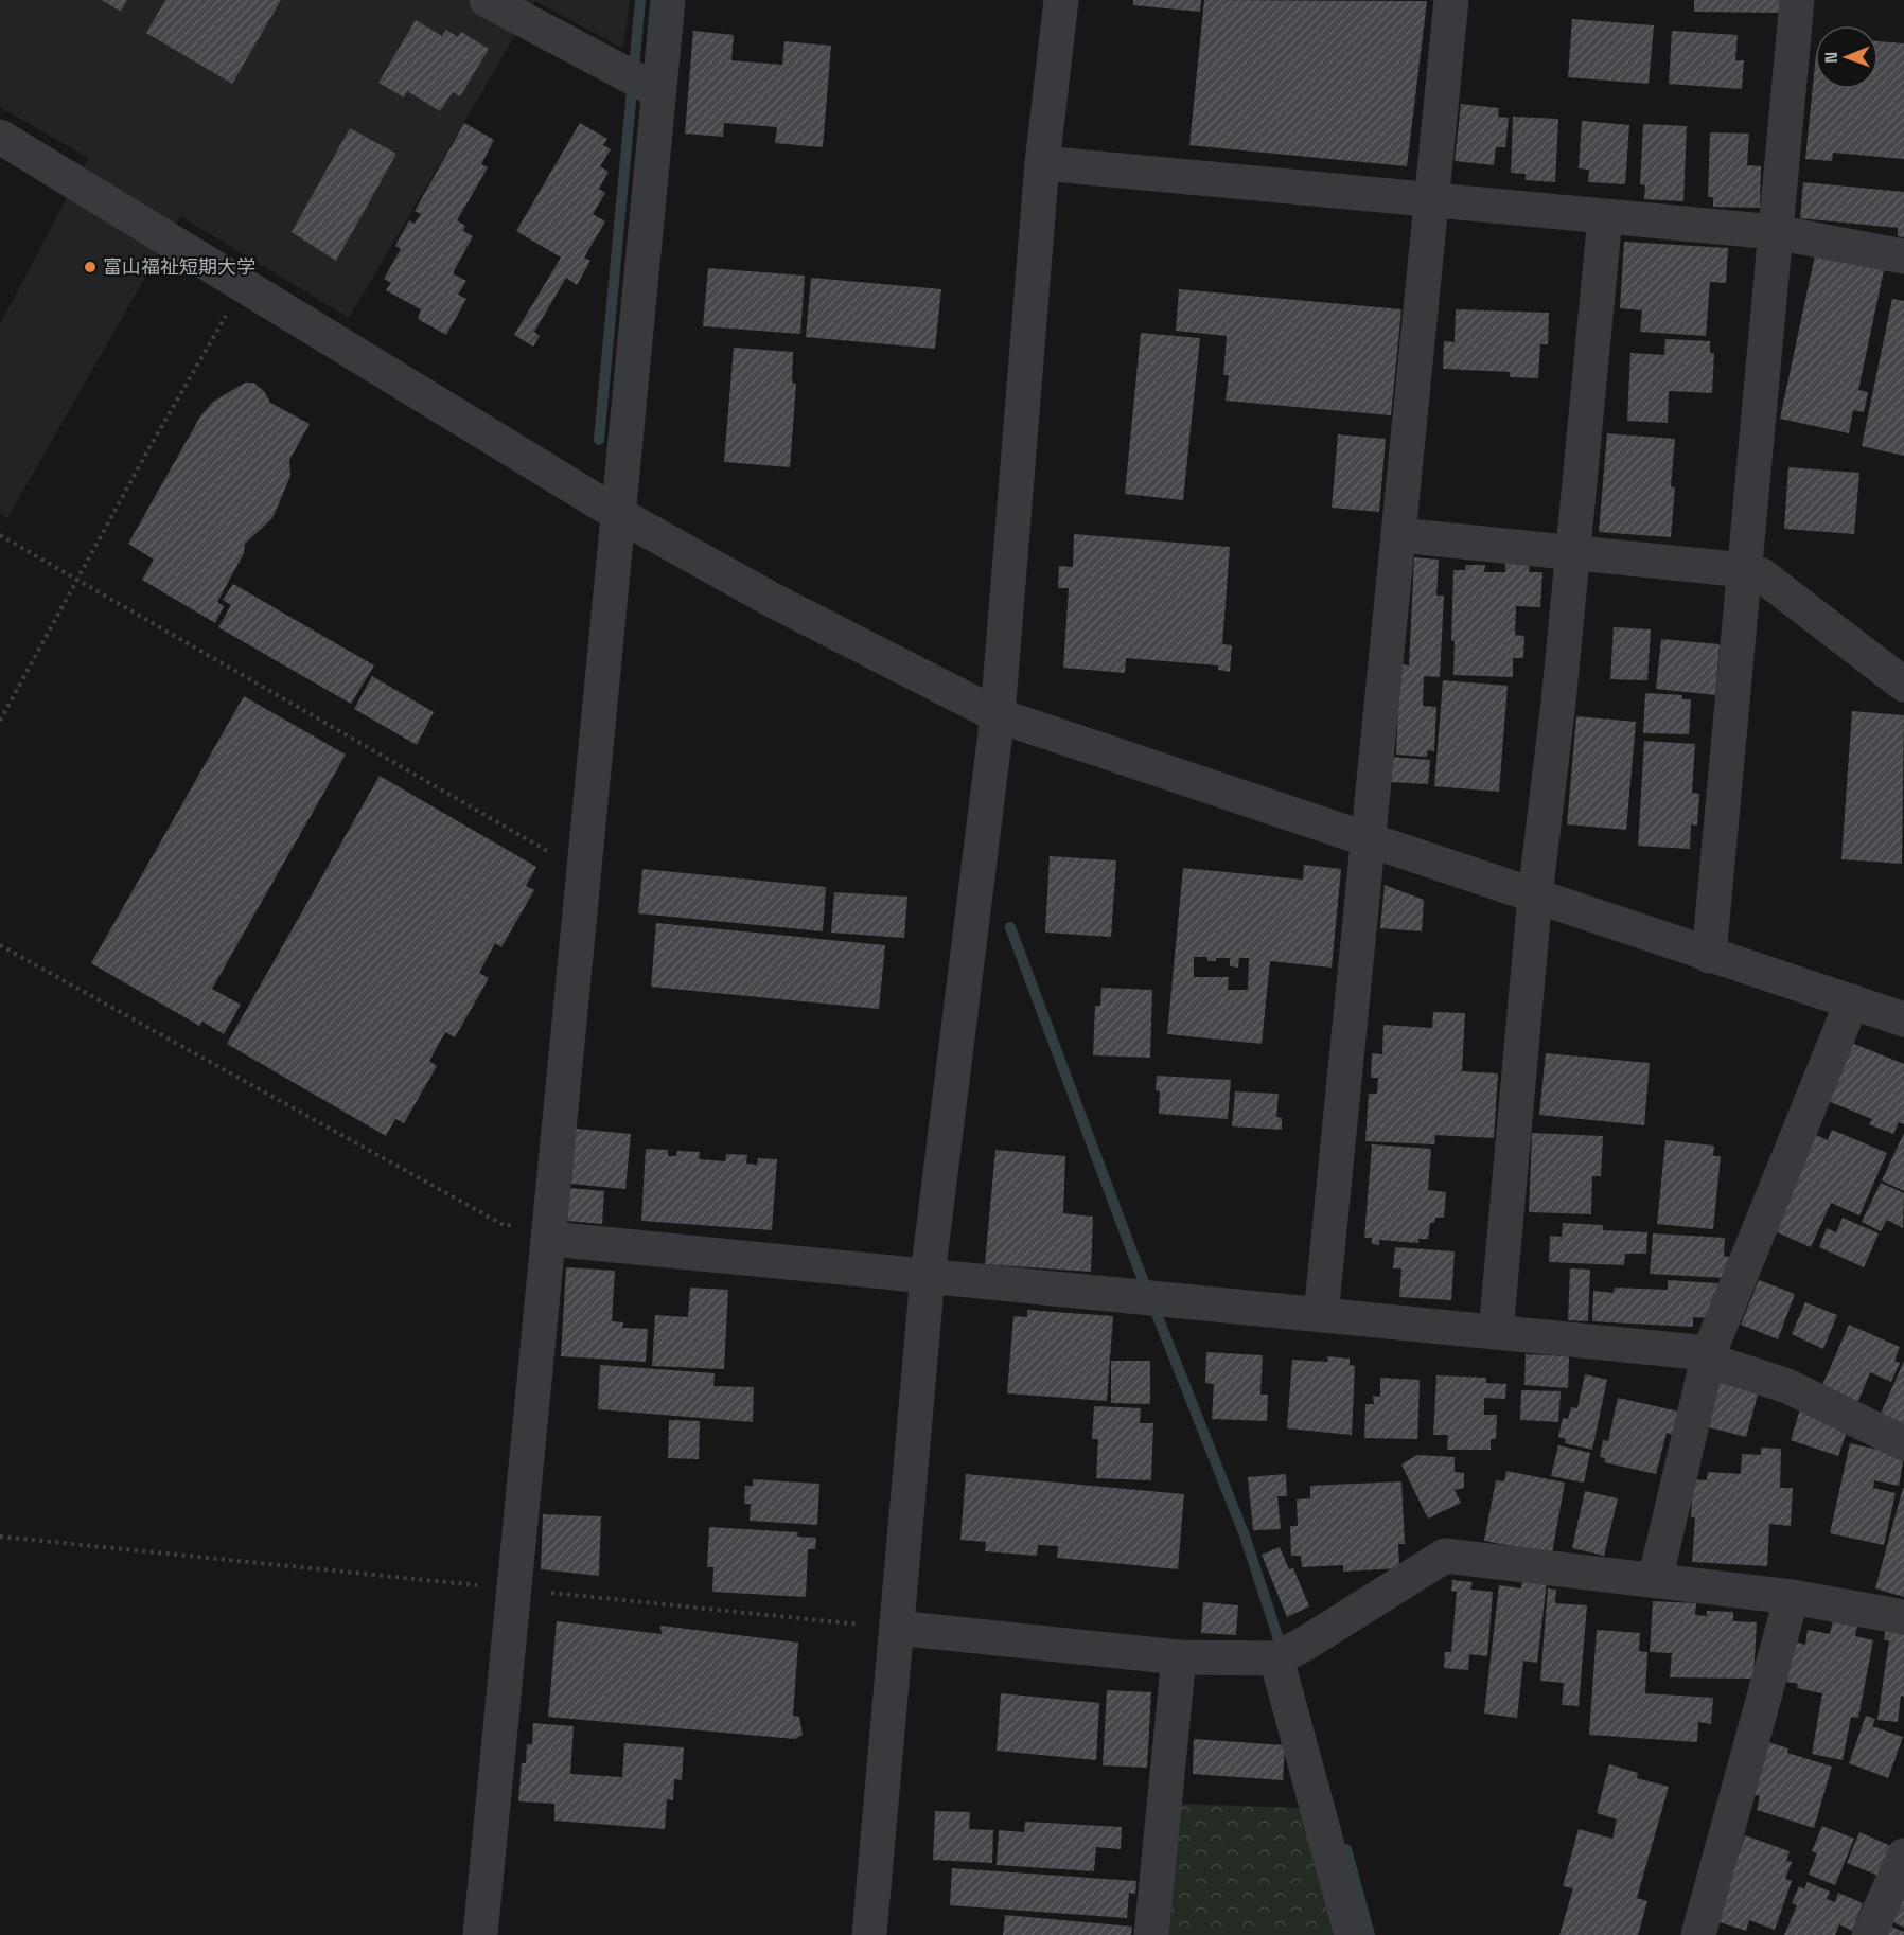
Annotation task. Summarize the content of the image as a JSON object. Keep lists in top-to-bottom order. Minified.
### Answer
{"places":["富山福祉短期大学"],"north":"left"}
